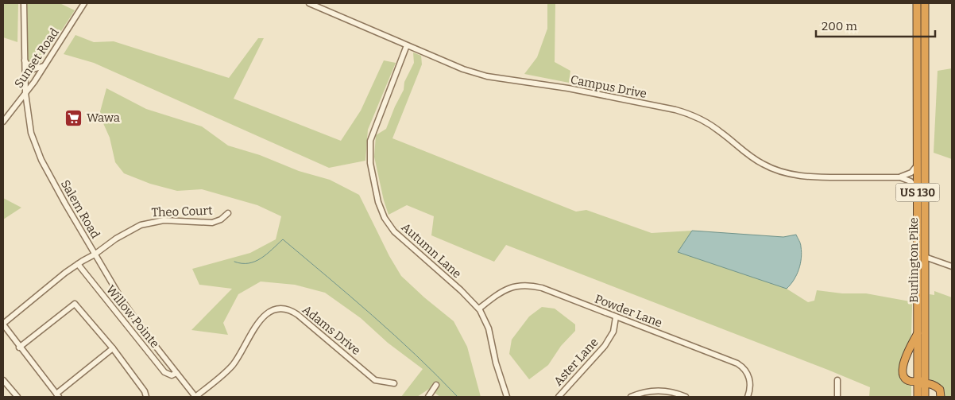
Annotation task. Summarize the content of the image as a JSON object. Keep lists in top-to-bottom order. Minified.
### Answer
{"streets":{"highway":["US 130","Burlington Pike"],"street":["Sunset Road","Campus Drive","Salem Road","Theo Court","Autumn Lane","Powder Lane","Willow Pointe","Adams Drive","Aster Lane"]},"crossings":[["Sunset Road","Salem Road"],["Campus Drive","Autumn Lane"],["Salem Road","Theo Court"],["Salem Road","Willow Pointe"],["Salem Road","Adams Drive"],["Theo Court","Willow Pointe"],["Autumn Lane","Powder Lane"],["Powder Lane","Aster Lane"]],"places":{"supermarket":["Wawa"]},"scale_bar":"200 m"}
